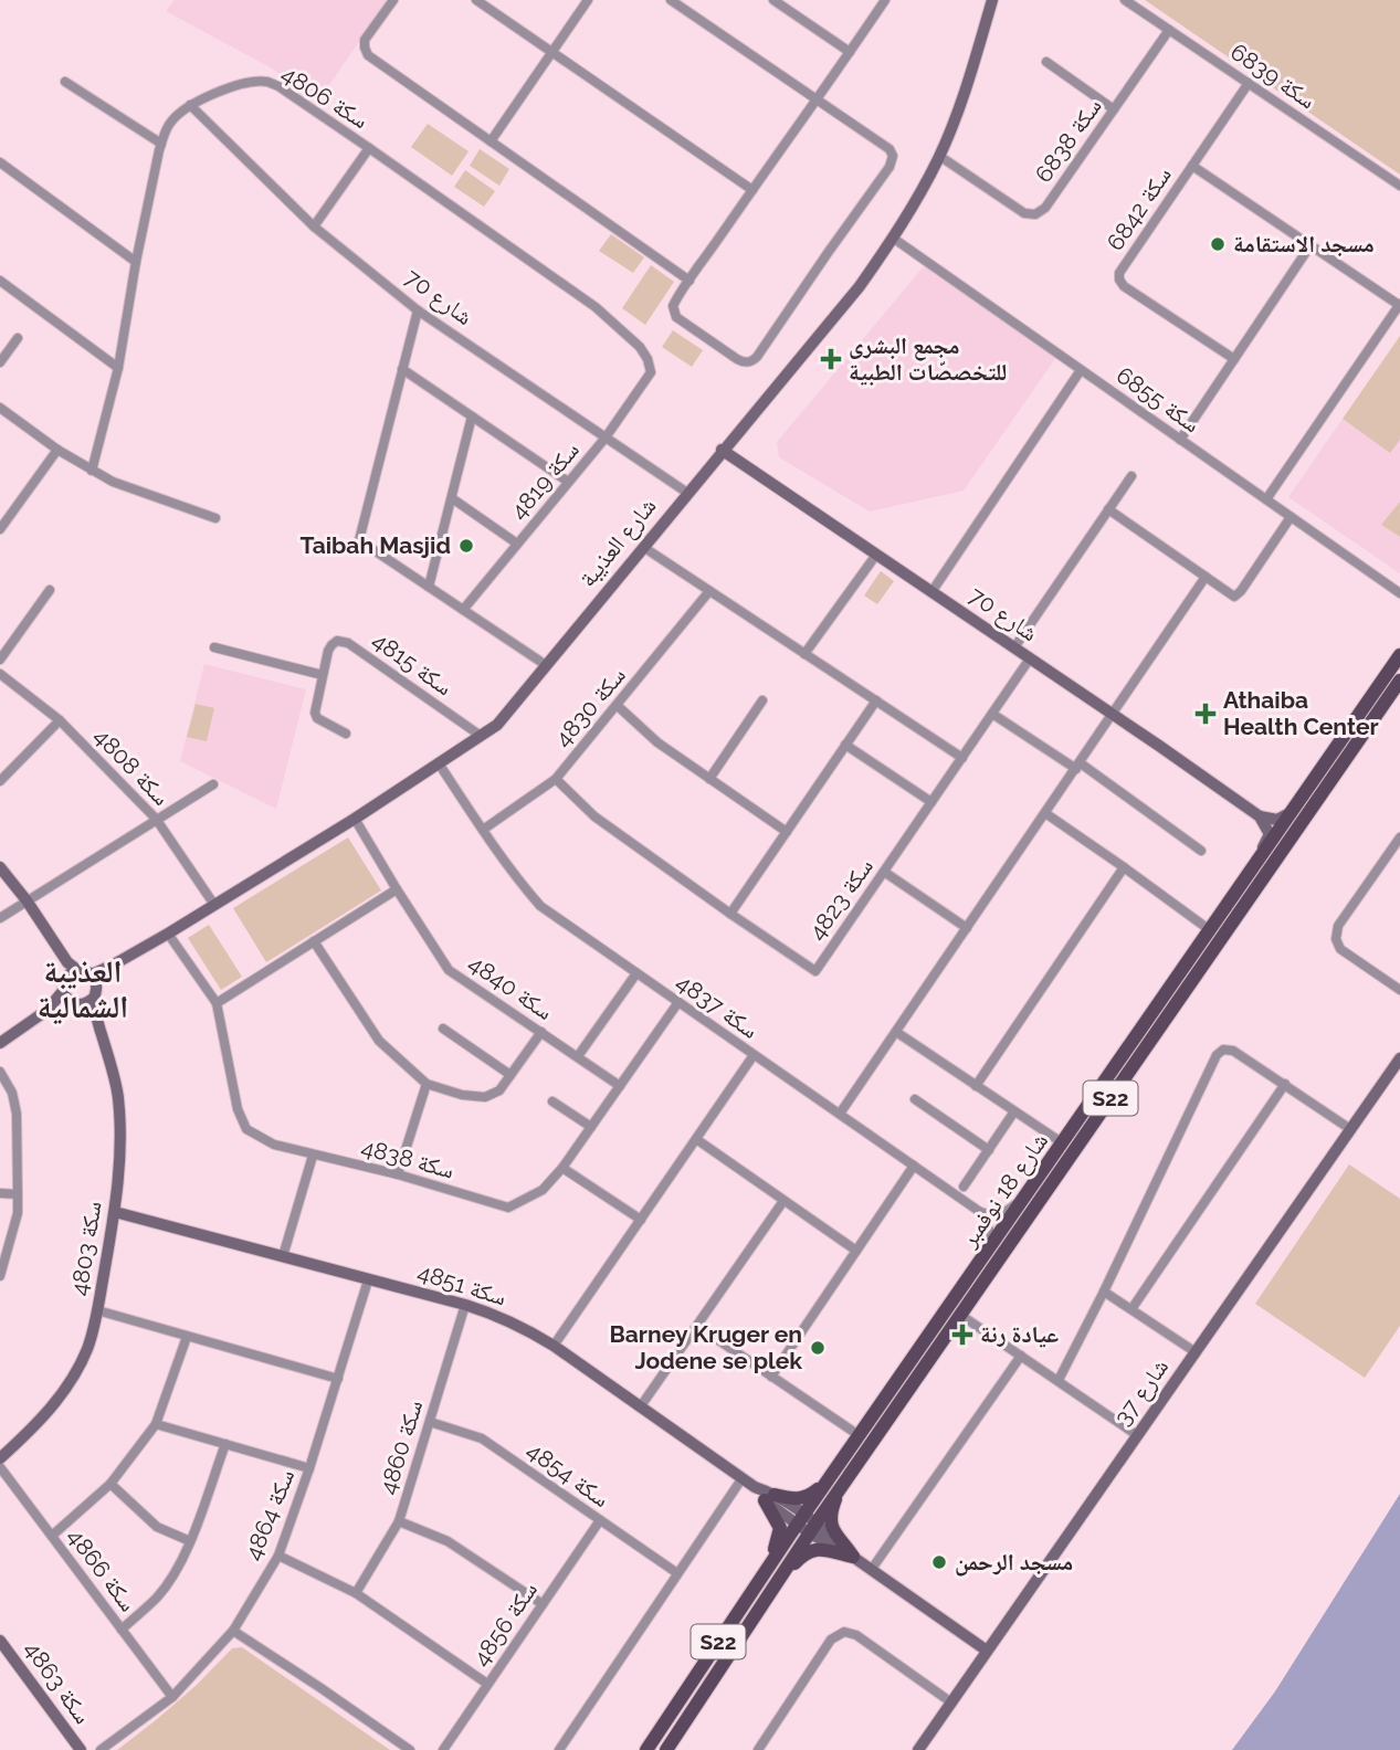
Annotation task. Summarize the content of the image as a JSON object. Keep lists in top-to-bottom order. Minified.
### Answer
{"streets":{"main road":["S22","شارع 18 نوفمبر"],"street":["سكة 6839","سكة 4806","سكة 6838","سكة 6842","شارع 70","سكة 6855","سكة 4819","شارع العذيبة","سكة 4815","سكة 4830","سكة 4808","سكة 4823","سكة 4840","سكة 4837","سكة 4838","سكة 4803","سكة 4851","شارع 37","سكة 4860","سكة 4854","سكة 4864","سكة 4866","سكة 4856","سكة 4863"]},"crossings":[["سكة 6839","سكة 6838"],["سكة 6839","سكة 6842"],["سكة 4806","شارع 70"],["سكة 4806","سكة 4819"],["سكة 6838","شارع العذيبة"],["شارع 70","سكة 4819"],["شارع 70","شارع العذيبة"],["شارع 70","سكة 4823"],["سكة 6855","شارع العذيبة"],["شارع العذيبة","سكة 4815"],["شارع العذيبة","سكة 4808"],["شارع العذيبة","سكة 4840"],["شارع العذيبة","سكة 4837"],["شارع العذيبة","سكة 4838"],["شارع العذيبة","سكة 4803"],["سكة 4830","سكة 4823"],["سكة 4830","سكة 4837"],["سكة 4840","سكة 4838"],["سكة 4837","سكة 4838"],["شارع 18 نوفمبر","سكة 4851"],["سكة 4803","سكة 4851"],["سكة 4851","شارع 37"],["سكة 4851","سكة 4860"],["سكة 4851","سكة 4864"],["سكة 4860","سكة 4854"],["سكة 4854","سكة 4856"],["سكة 4864","سكة 4866"]],"districts":["العذيبة الشمالية"],"places":{"other":["مسجد الاستقامة","Taibah Masjid","Barney Kruger en Jodene se plek","مسجد الرحمن"],"health":["مجمع البشرى للتخصصّات الطبية","Athaiba Health Center","عيادة رنة"]}}
